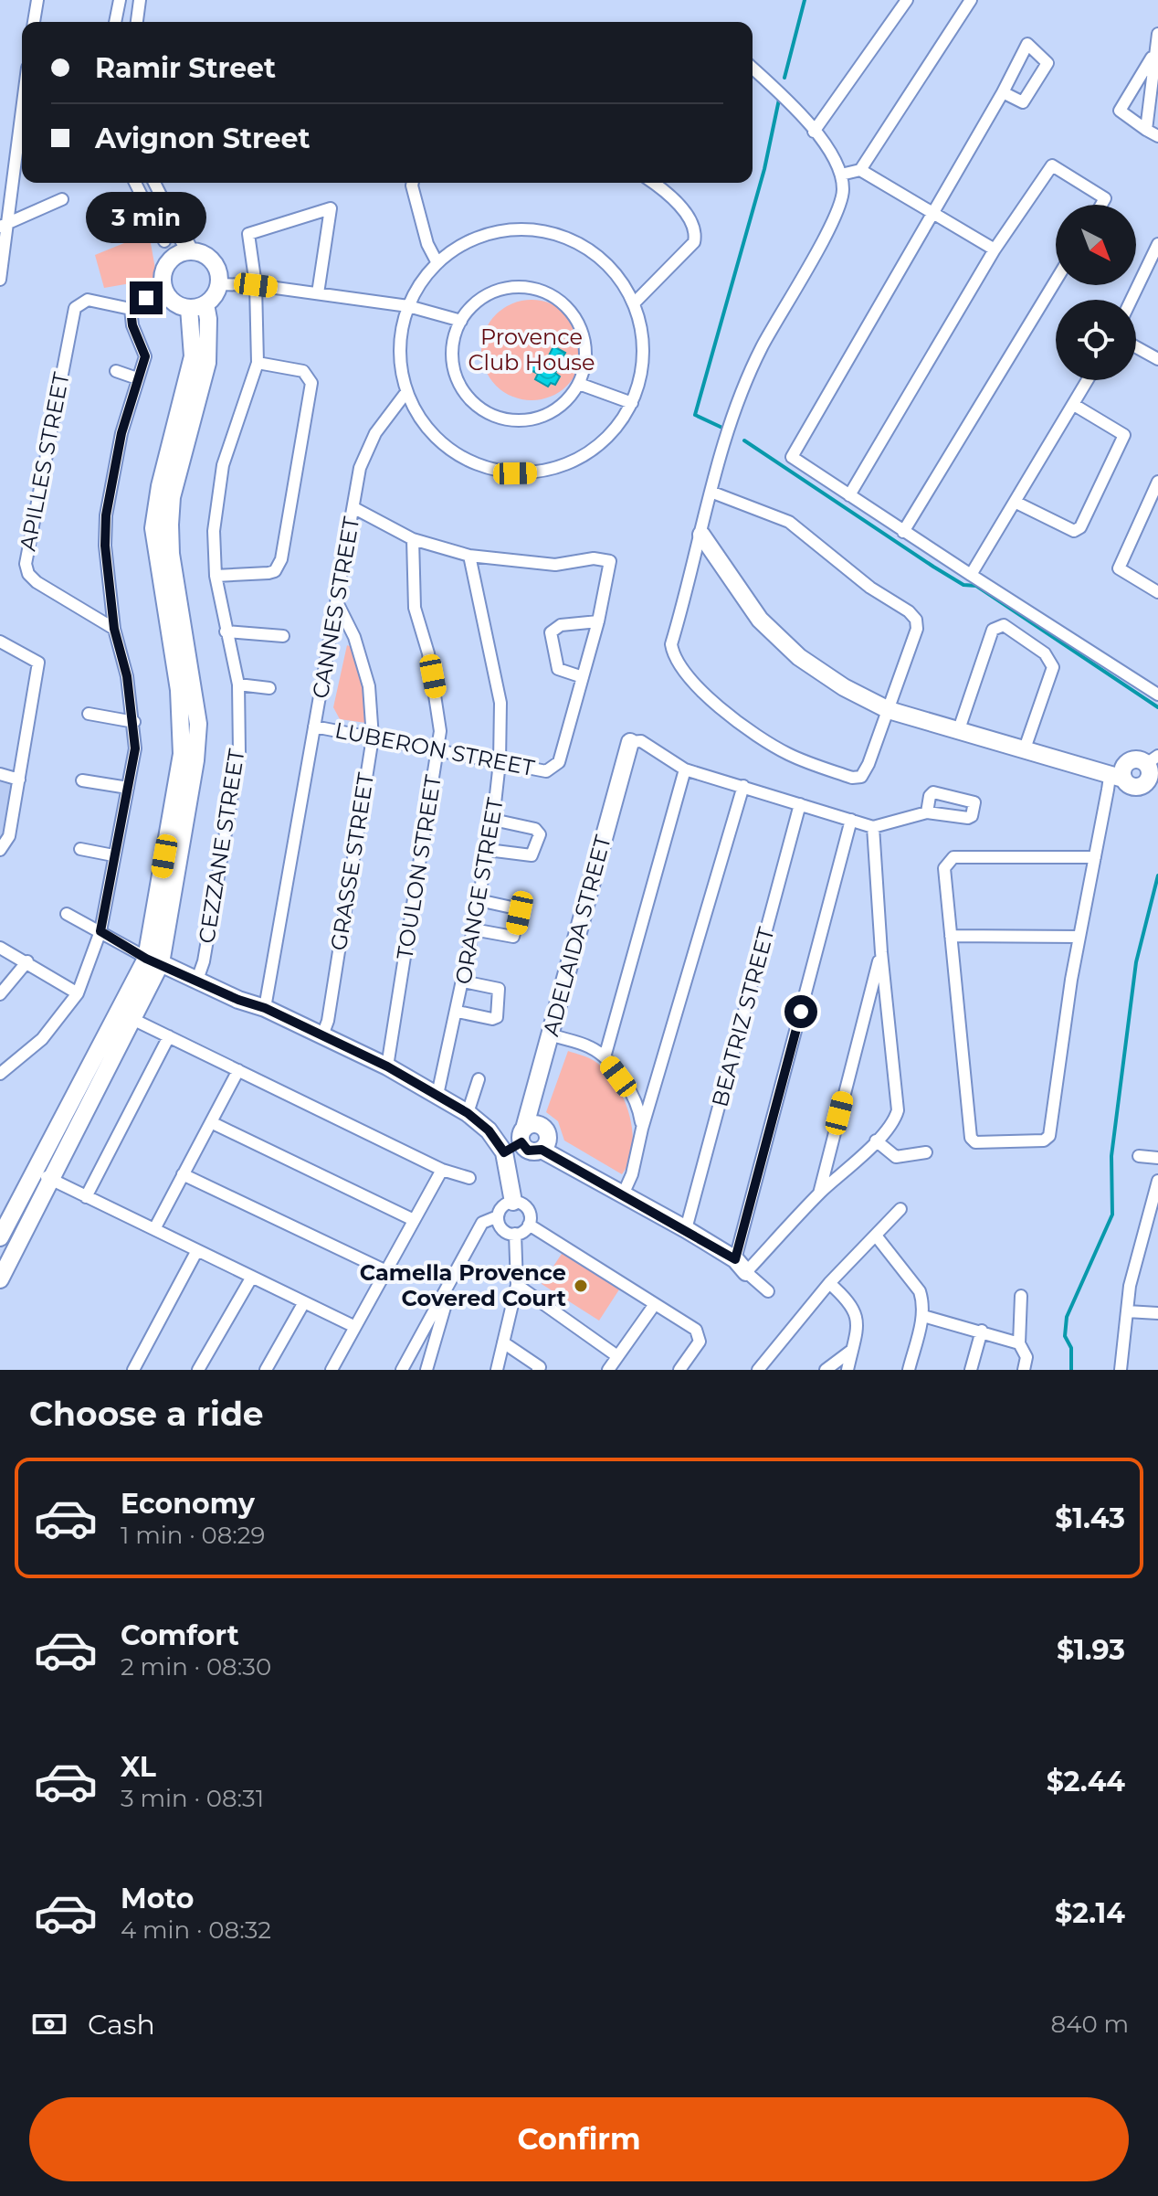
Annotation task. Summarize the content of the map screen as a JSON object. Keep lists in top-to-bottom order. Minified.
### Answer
{"streets":{"street":["APILLES STREET","CANNES STREET","LUBERON STREET","CEZZANE STREET","GRASSE STREET","TOULON STREET","ORANGE STREET","ADELAIDA STREET","BEATRIZ STREET"]},"crossings":[["CANNES STREET","LUBERON STREET"],["CANNES STREET","GRASSE STREET"],["LUBERON STREET","GRASSE STREET"],["LUBERON STREET","TOULON STREET"],["LUBERON STREET","ORANGE STREET"]],"parks":["Provence Club House"],"places":["Camella Provence Covered Court"],"north":"bottom right","page":{"banner":["Ramir Street","Avignon Street"],"bubble":"3 min","heading":"Choose a ride","list":[{"name":"Economy","note":"1 min · 08:29","value":"$1.43"},{"name":"Comfort","note":"2 min · 08:30","value":"$1.93"},{"name":"XL","note":"3 min · 08:31","value":"$2.44"},{"name":"Moto","note":"4 min · 08:32","value":"$2.14"}],"pay":["Cash","840 m"],"buttons":"Confirm"}}
